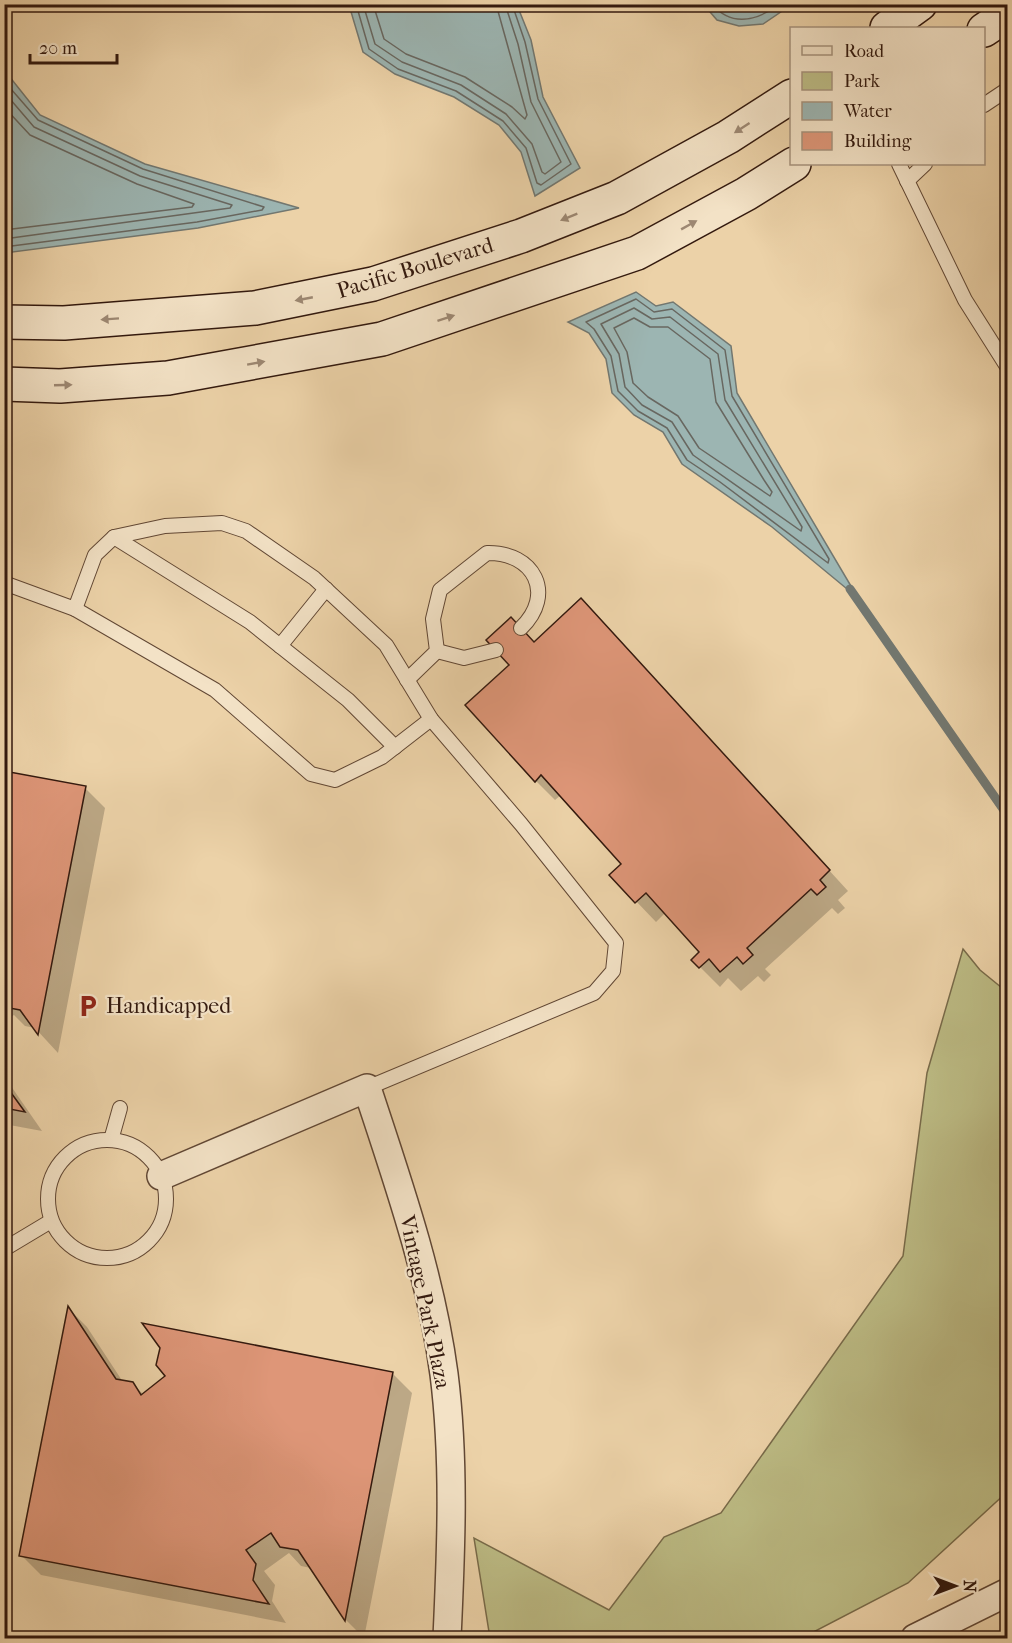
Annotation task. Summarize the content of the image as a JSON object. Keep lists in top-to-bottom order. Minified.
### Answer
{"streets":{"main road":["Pacific Boulevard"],"street":["Vintage Park Plaza"]},"places":{"parking":["Handicapped"]},"legend":["Road","Park","Water","Building"],"scale_bar":"20 m","north":"right"}
